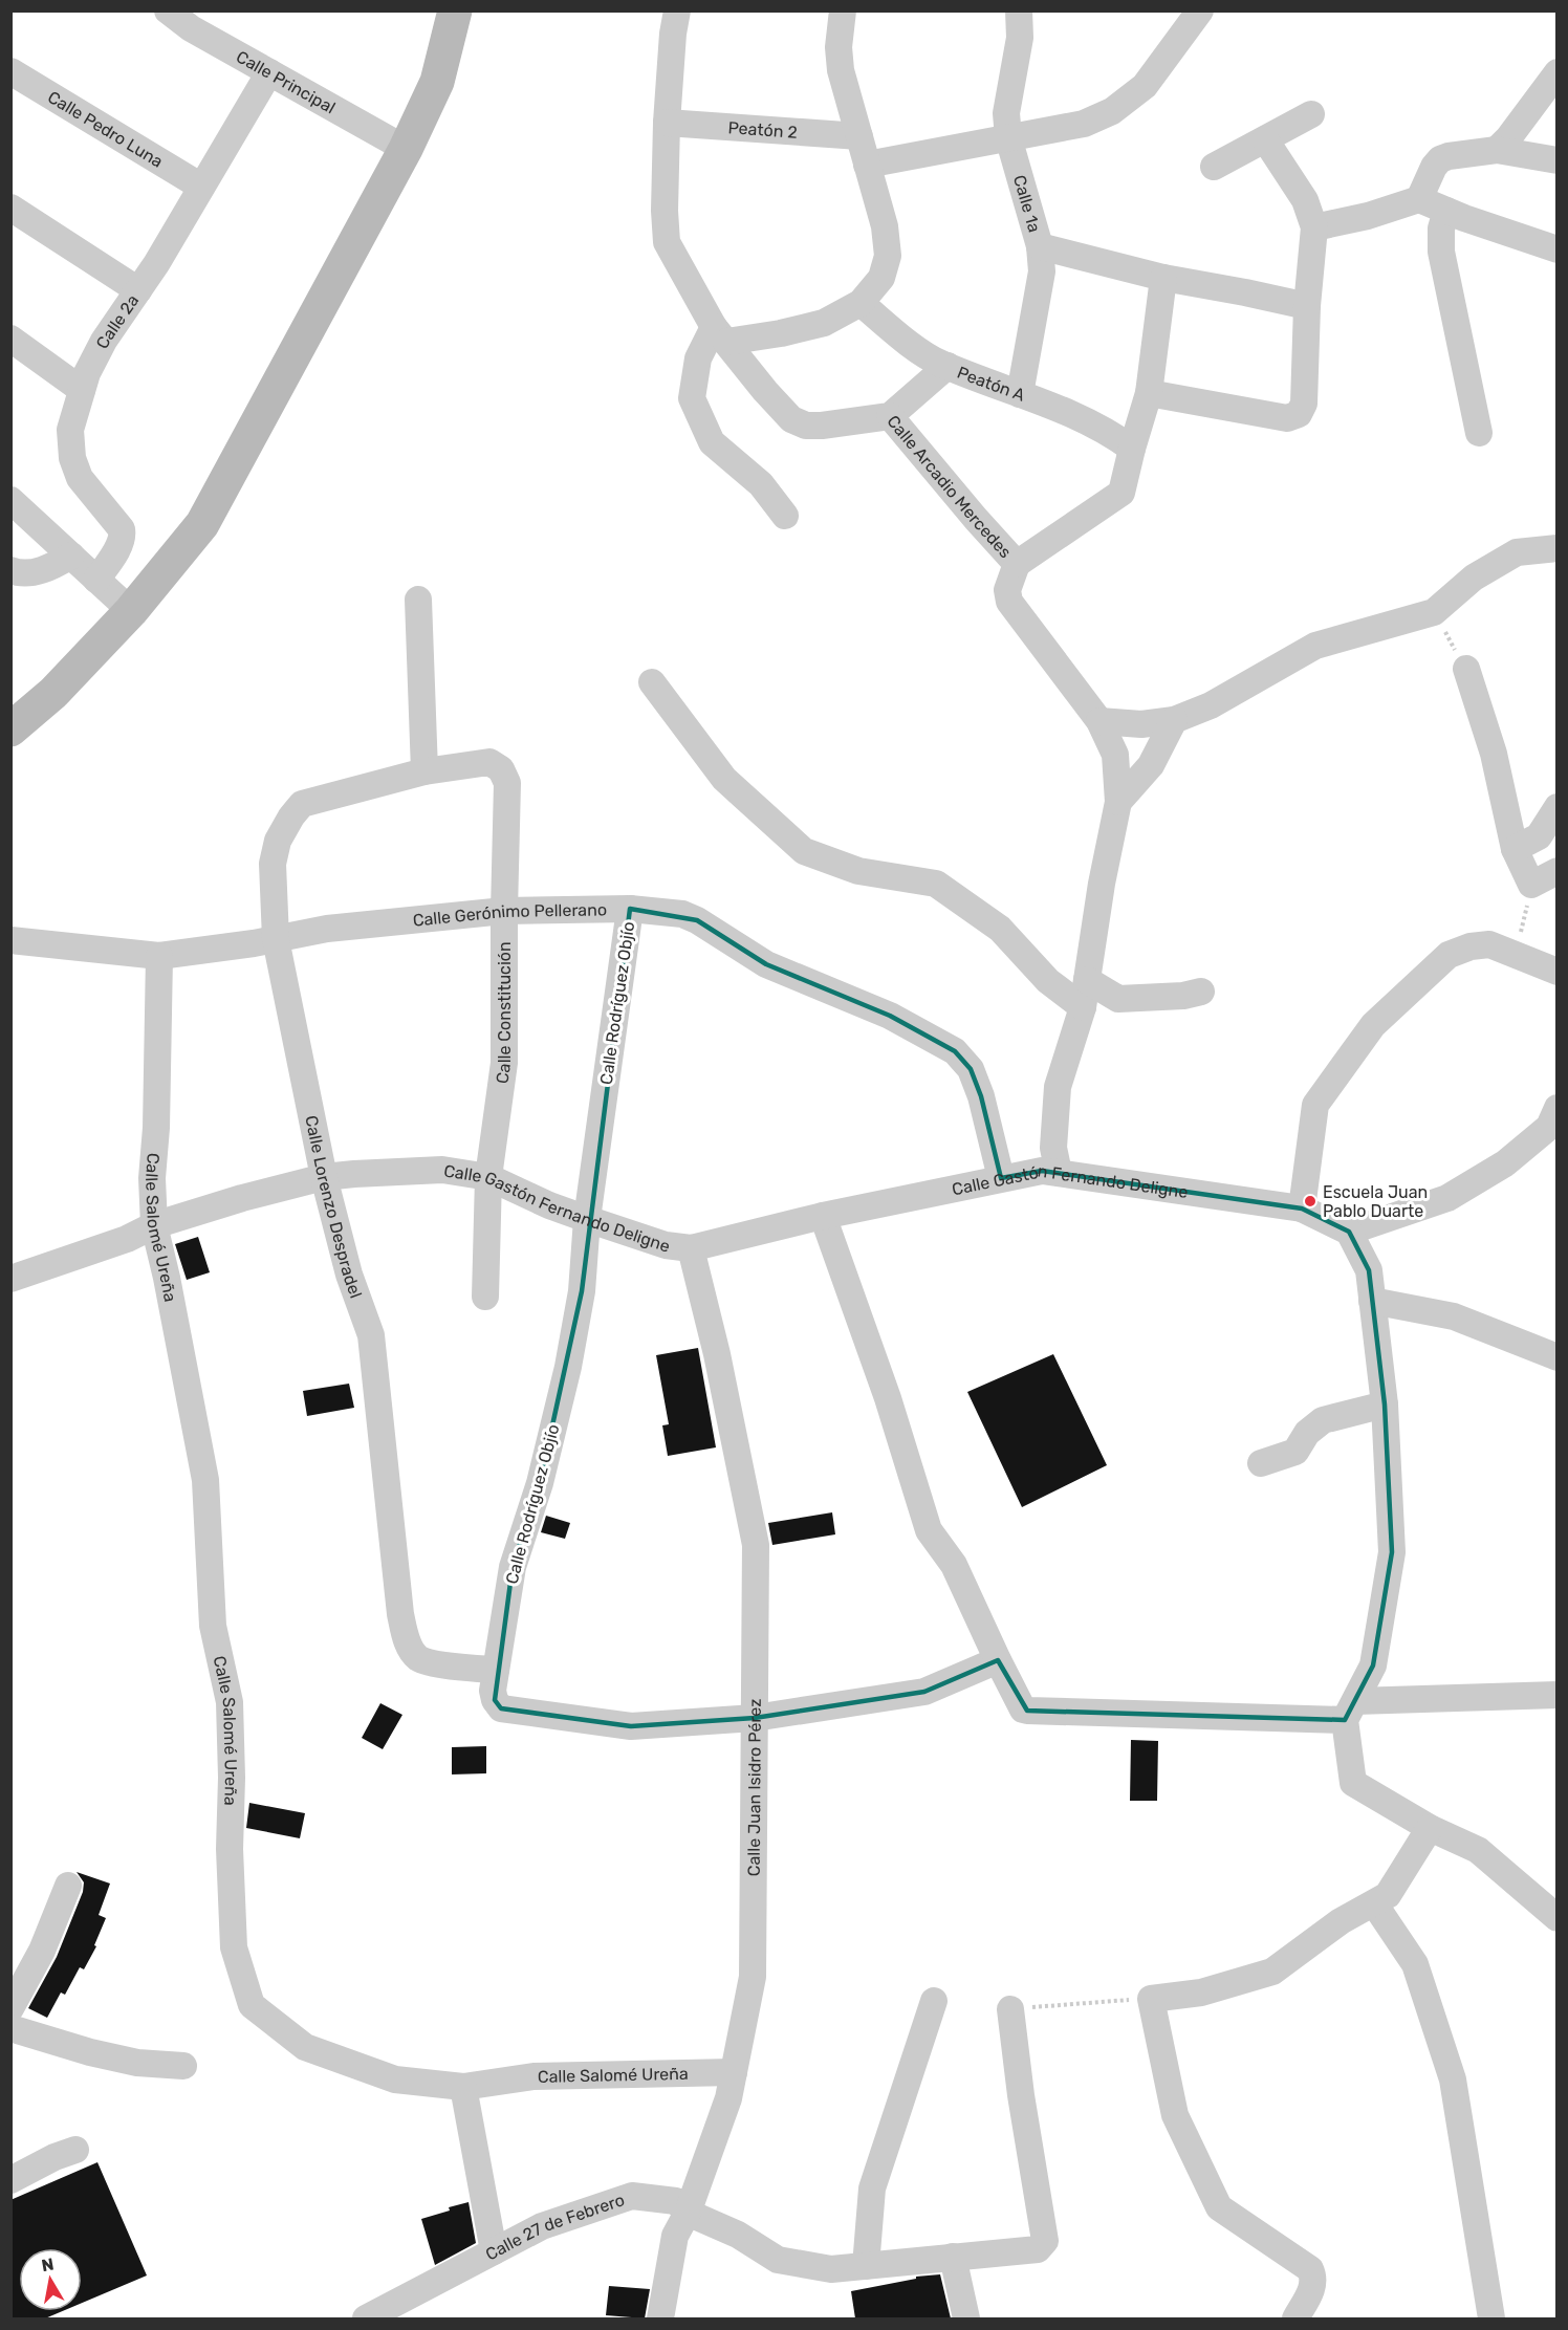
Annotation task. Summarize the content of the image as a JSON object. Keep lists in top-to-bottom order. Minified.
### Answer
{"streets":{"street":["Calle Principal","Calle Pedro Luna","Peatón 2","Calle 1a","Calle 2a","Peatón A","Calle Arcadio Mercedes","Calle Gerónimo Pellerano","Calle Rodríguez Objío","Calle Constitución","Calle Gastón Fernando Deligne","Calle Lorenzo Despradel","Calle Salomé Ureña","Calle Juan Isidro Pérez","Calle 27 de Febrero"]},"crossings":[["Calle Principal","Calle 2a"],["Calle Pedro Luna","Calle 2a"],["Peatón 2","Calle Arcadio Mercedes"],["Calle 1a","Peatón A"],["Calle Arcadio Mercedes","Calle Gastón Fernando Deligne"],["Calle Gerónimo Pellerano","Calle Rodríguez Objío"],["Calle Gerónimo Pellerano","Calle Constitución"],["Calle Gerónimo Pellerano","Calle Gastón Fernando Deligne"],["Calle Gerónimo Pellerano","Calle Lorenzo Despradel"],["Calle Gerónimo Pellerano","Calle Salomé Ureña"],["Calle Rodríguez Objío","Calle Gastón Fernando Deligne"],["Calle Rodríguez Objío","Calle Lorenzo Despradel"],["Calle Rodríguez Objío","Calle Juan Isidro Pérez"],["Calle Constitución","Calle Gastón Fernando Deligne"],["Calle Constitución","Calle Lorenzo Despradel"],["Calle Gastón Fernando Deligne","Calle Lorenzo Despradel"],["Calle Gastón Fernando Deligne","Calle Salomé Ureña"],["Calle Gastón Fernando Deligne","Calle Juan Isidro Pérez"],["Calle Salomé Ureña","Calle Juan Isidro Pérez"],["Calle Juan Isidro Pérez","Calle 27 de Febrero"]],"places":["Escuela Juan Pablo Duarte"],"north":"top"}
